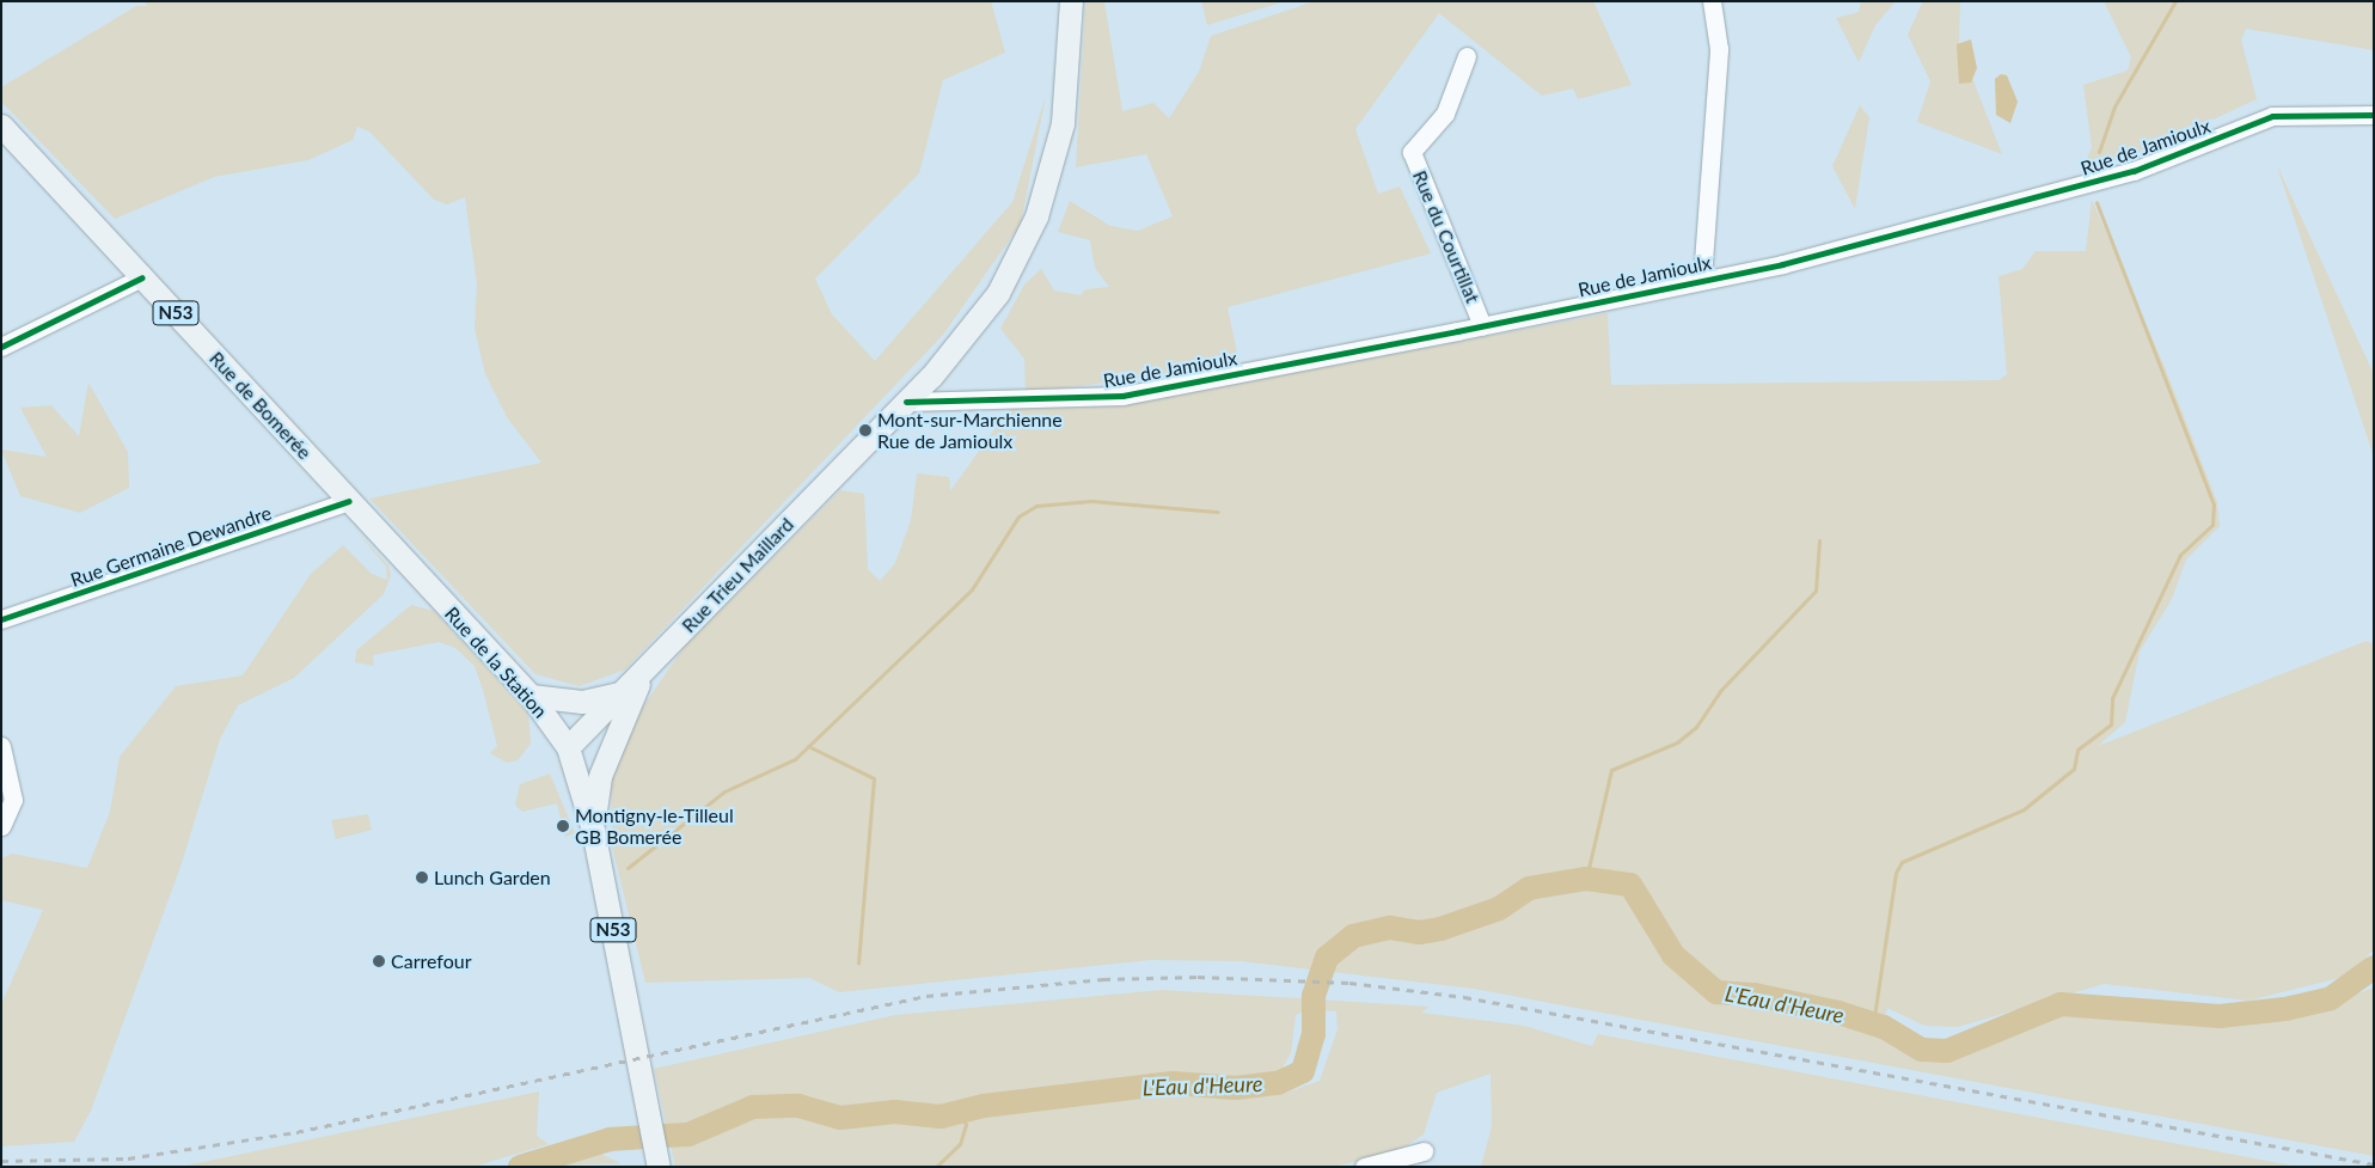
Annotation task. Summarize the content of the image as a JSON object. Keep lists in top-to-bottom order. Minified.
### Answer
{"streets":{"main road":["N53","Rue de Bomerée","Rue Trieu Maillard","Rue de la Station"],"street":["Rue de Jamioulx","Rue du Courtillat","Rue Germaine Dewandre"]},"crossings":[["Rue de Jamioulx","Rue du Courtillat"],["Rue de Jamioulx","Rue Trieu Maillard"],["Rue de Bomerée","Rue Germaine Dewandre"],["Rue de Bomerée","Rue de la Station"],["Rue Germaine Dewandre","Rue de la Station"],["Rue Trieu Maillard","Rue de la Station"]],"water":["L'Eau d'Heure"],"places":["Mont-sur-Marchienne Rue de Jamioulx","Montigny-le-Tilleul GB Bomerée","Lunch Garden","Carrefour"]}
